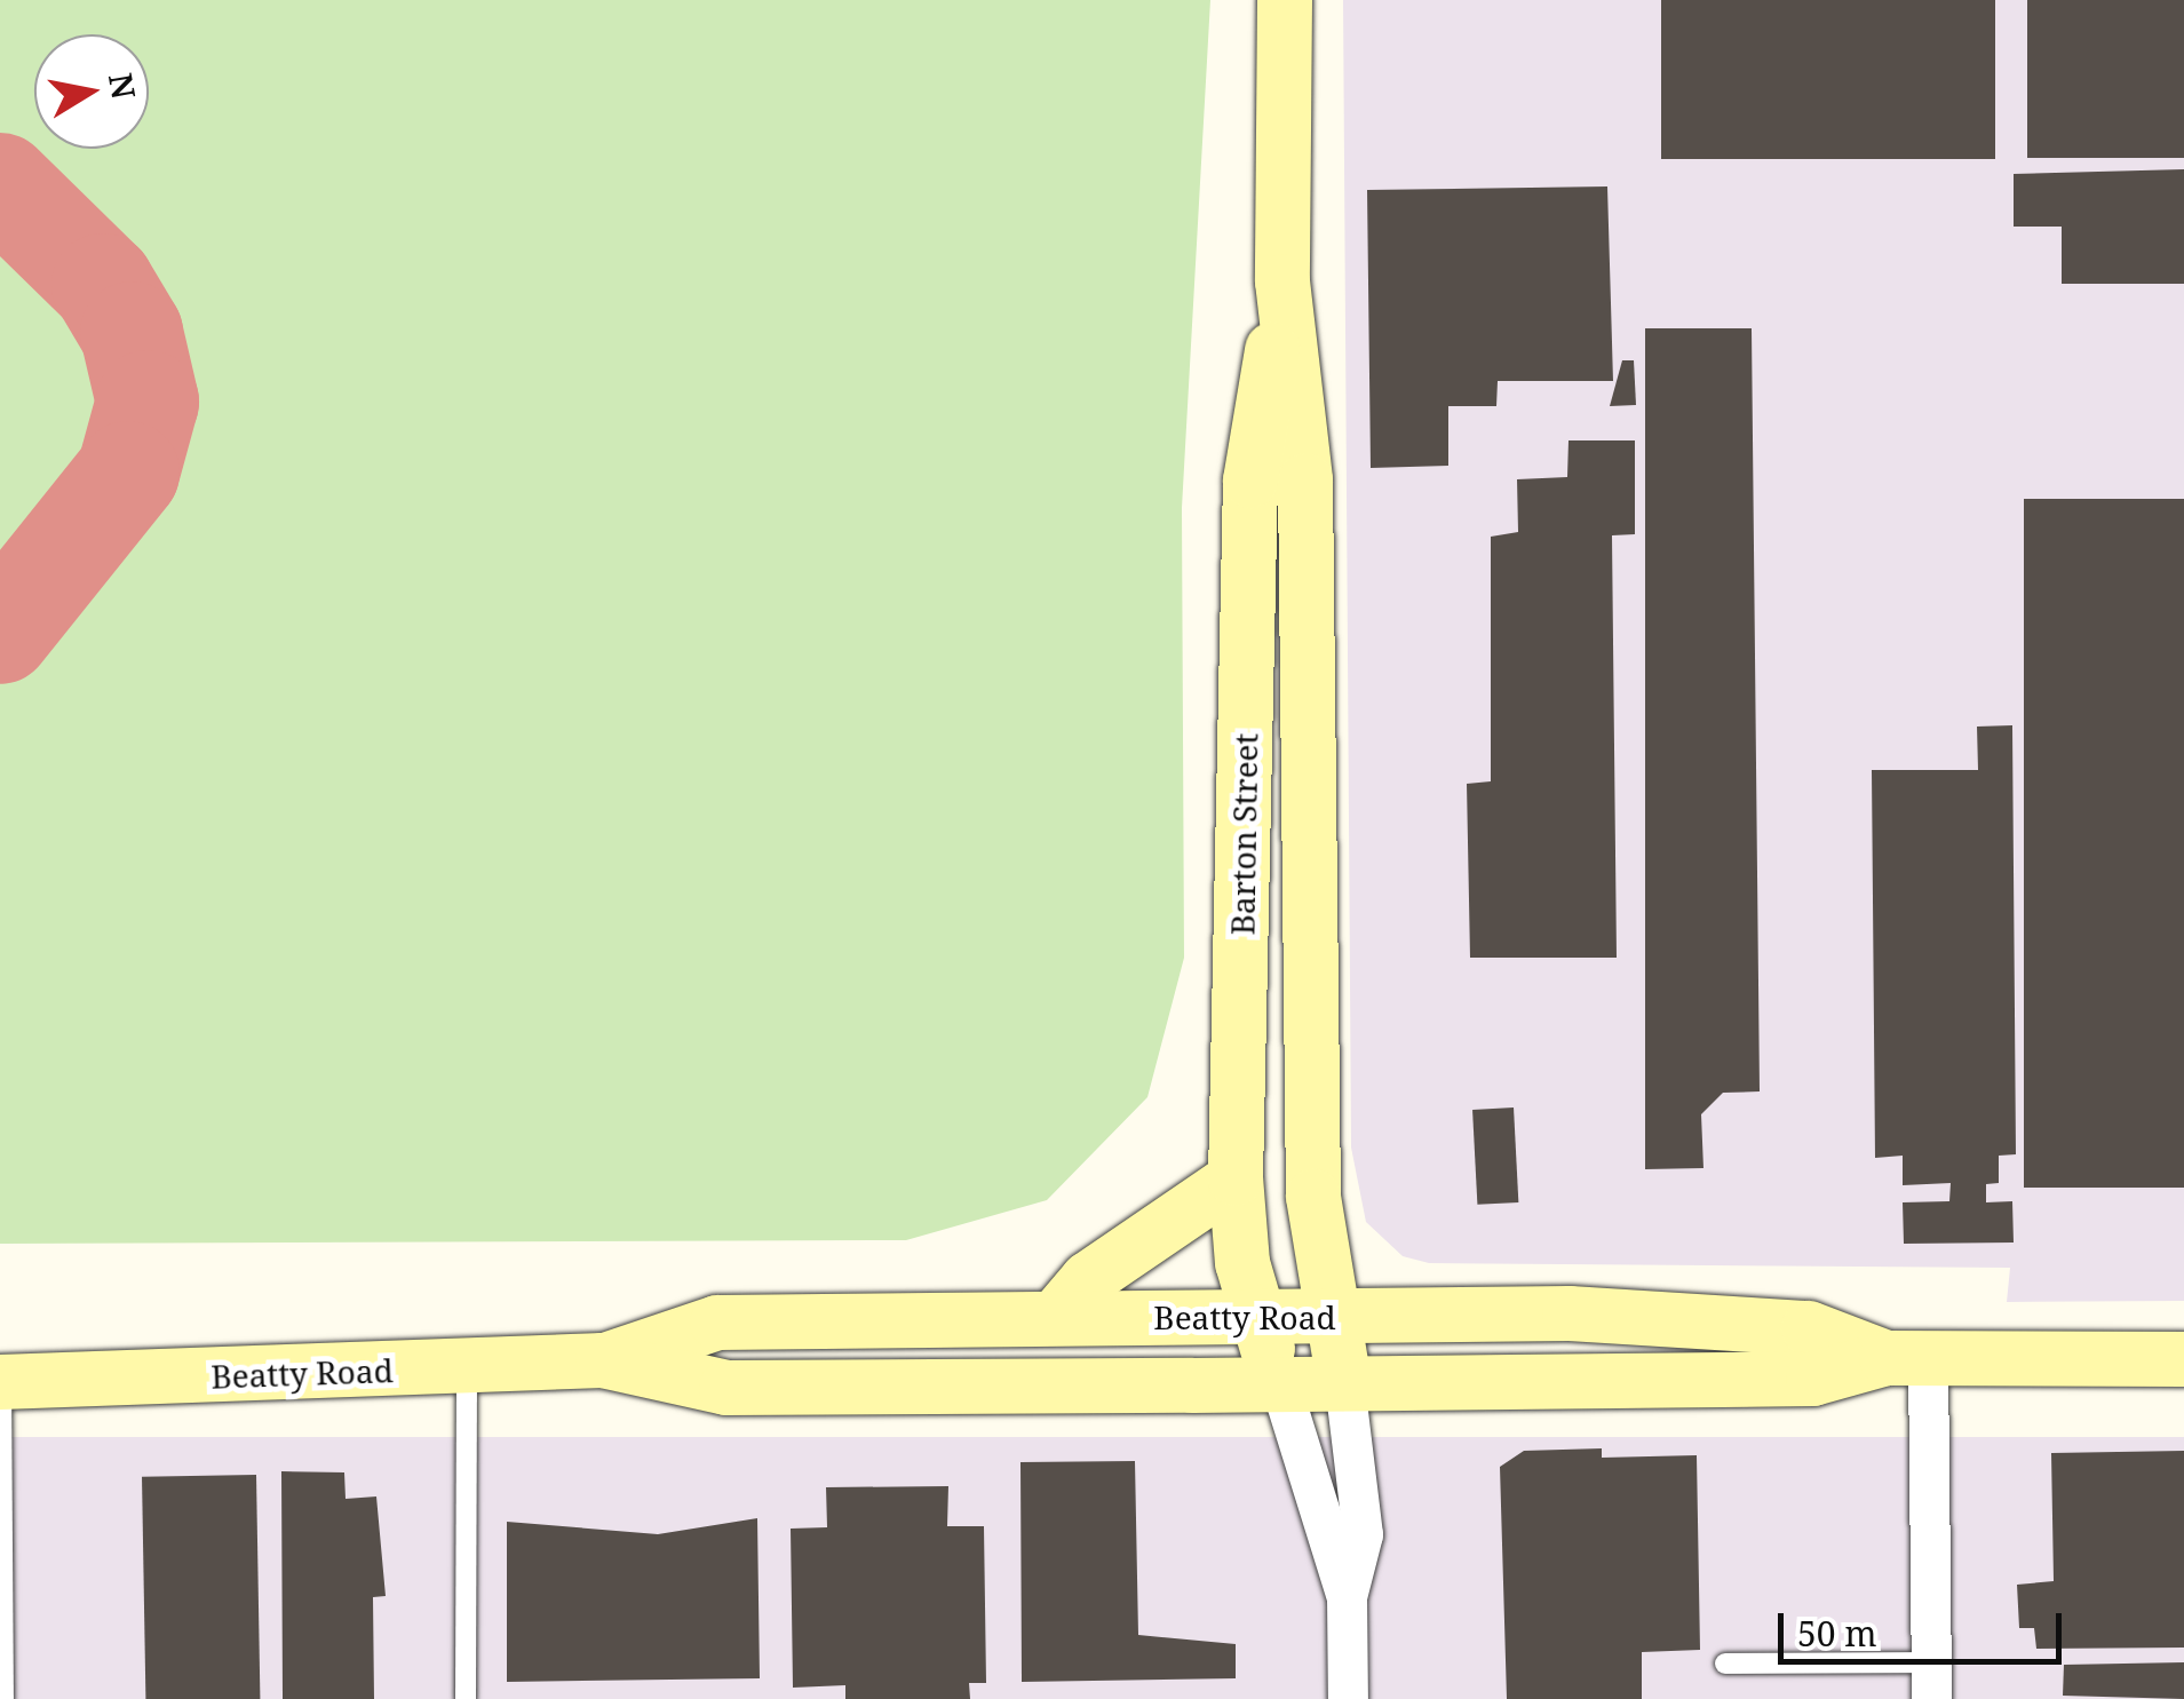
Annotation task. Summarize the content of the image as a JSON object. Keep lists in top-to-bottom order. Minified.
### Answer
{"streets":{"main road":["Barton Street","Beatty Road"]},"crossings":[["Barton Street","Beatty Road"]],"scale_bar":"50 m","north":"right"}
